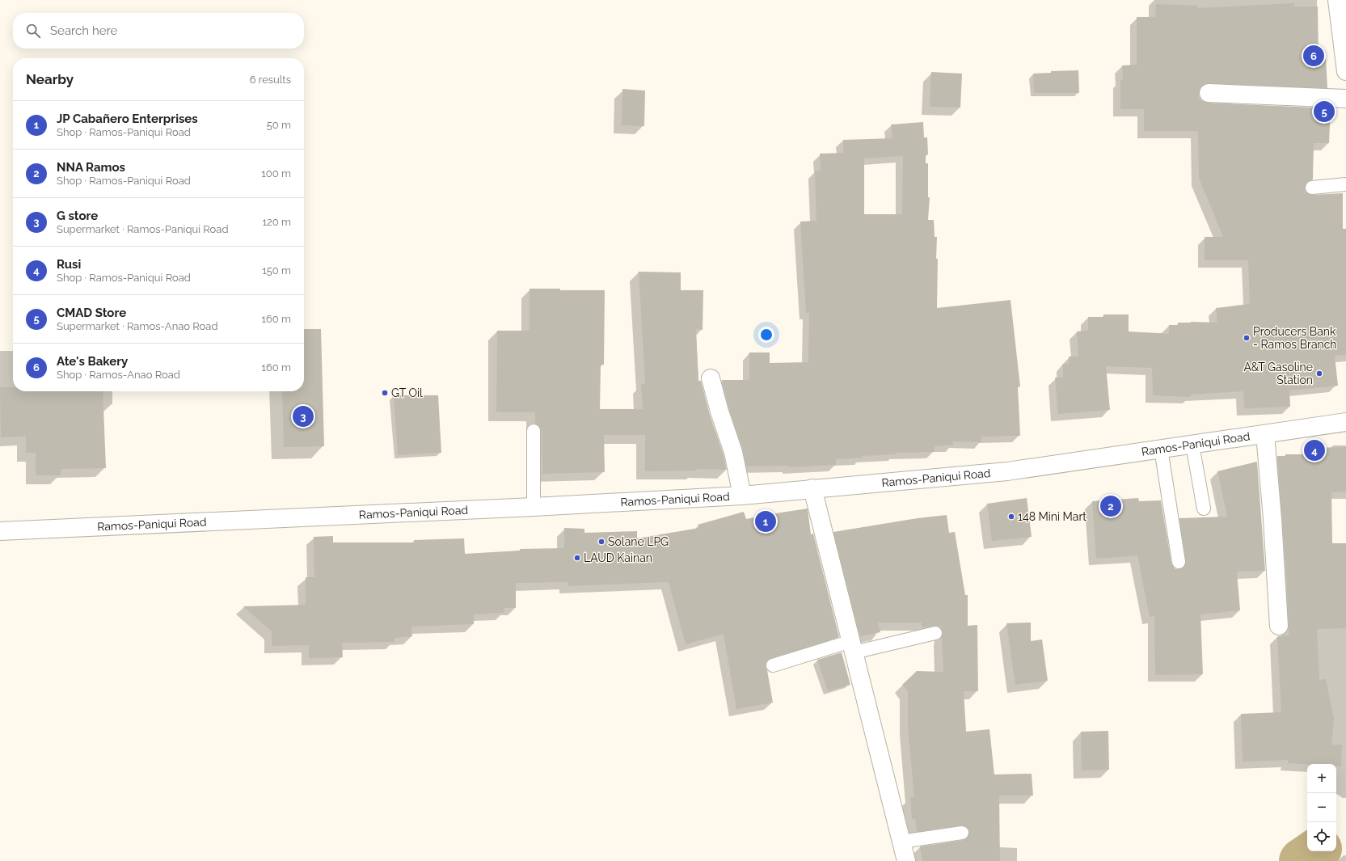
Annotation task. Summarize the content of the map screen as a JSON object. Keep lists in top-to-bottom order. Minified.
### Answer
{"streets":{"main road":["Ramos-Paniqui Road"]},"places":["Producers Bank - Ramos Branch","A&T Gasoline Station","GT Oil","148 Mini Mart","Solane LPG","LAUD Kainan"],"page":{"search":"Search here","pins":["6","5","3","4","2","1"],"heading":["Nearby","6 results"],"list":[{"mark":"1","name":"JP Cabañero Enterprises","note":"Shop · Ramos-Paniqui Road","value":"50 m"},{"mark":"2","name":"NNA Ramos","note":"Shop · Ramos-Paniqui Road","value":"100 m"},{"mark":"3","name":"G store","note":"Supermarket · Ramos-Paniqui Road","value":"120 m"},{"mark":"4","name":"Rusi","note":"Shop · Ramos-Paniqui Road","value":"150 m"},{"mark":"5","name":"CMAD Store","note":"Supermarket · Ramos-Anao Road","value":"160 m"},{"mark":"6","name":"Ate's Bakery","note":"Shop · Ramos-Anao Road","value":"160 m"}],"map_buttons":["+","−"]}}
